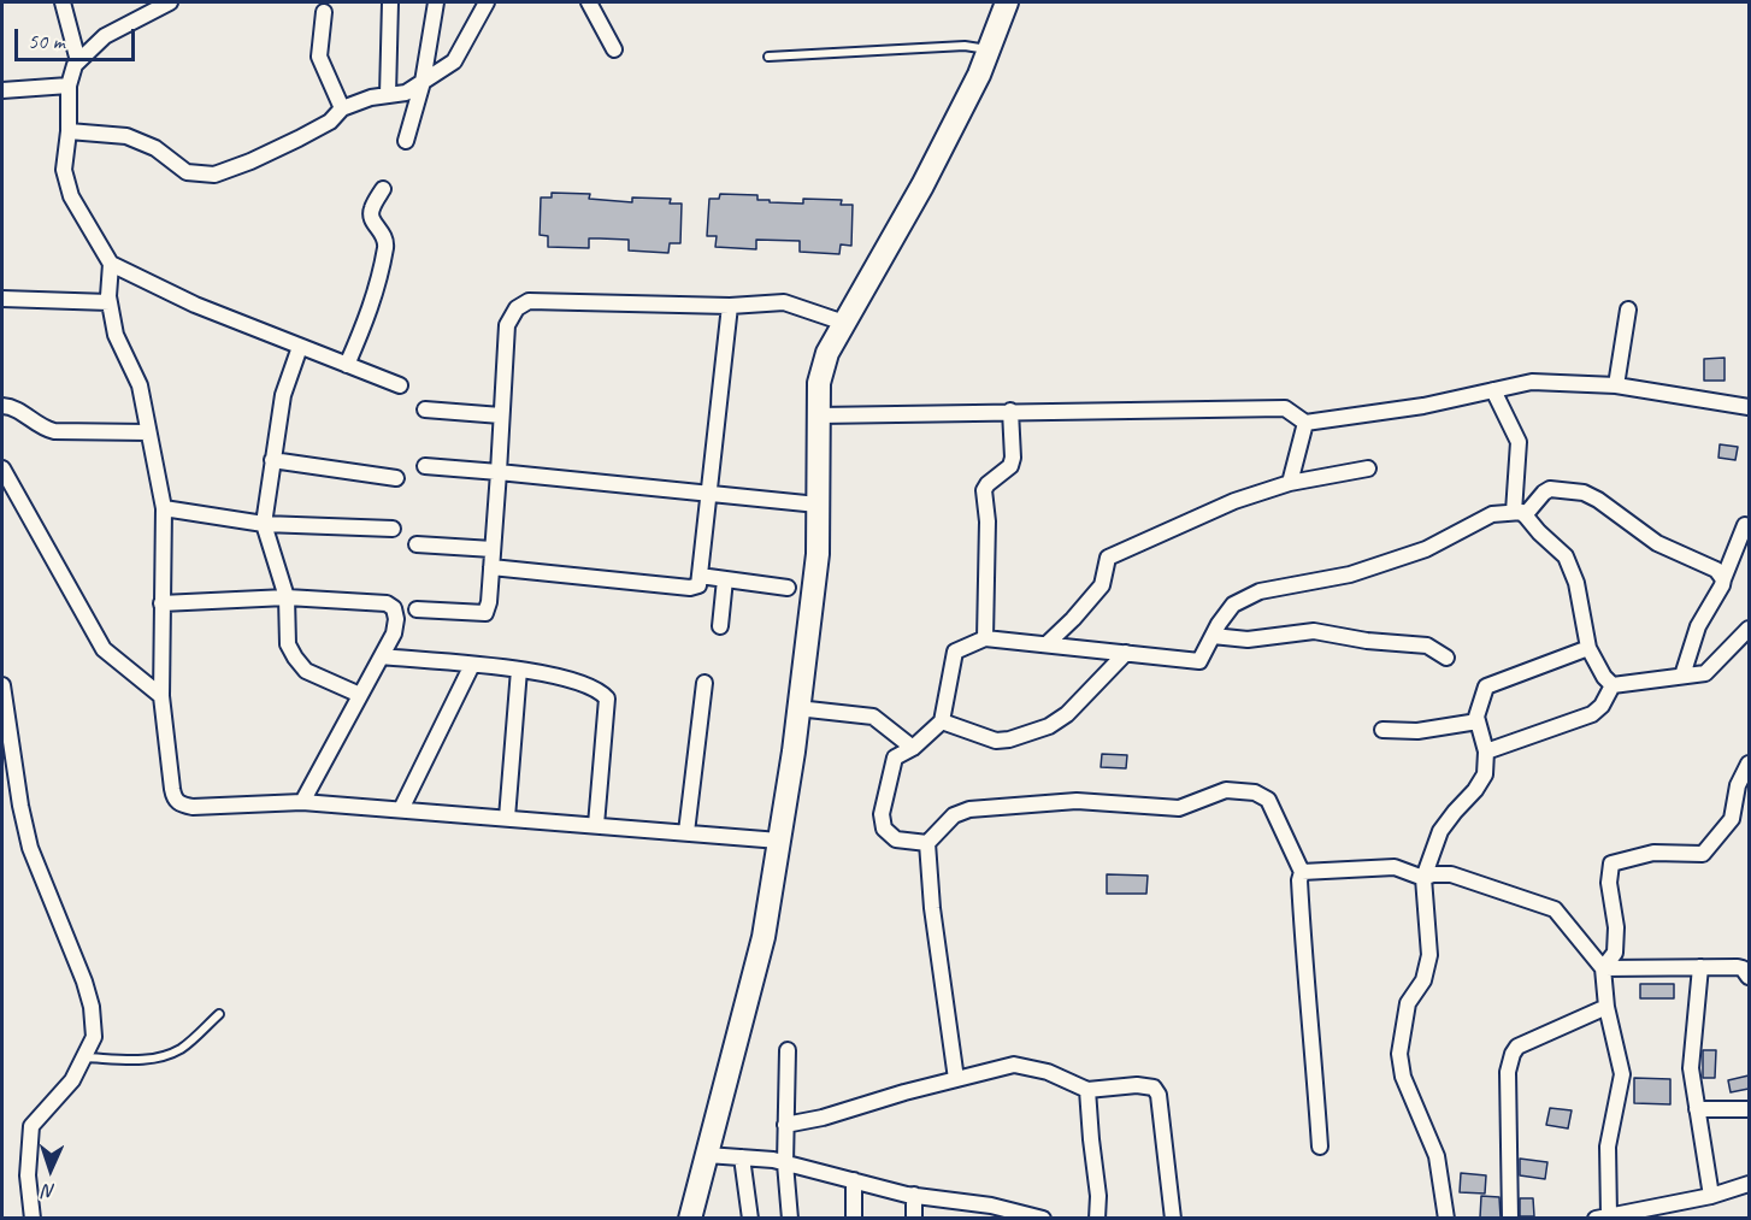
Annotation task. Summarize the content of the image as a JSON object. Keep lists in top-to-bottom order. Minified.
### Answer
{"scale_bar":"50 m","north":"bottom"}
